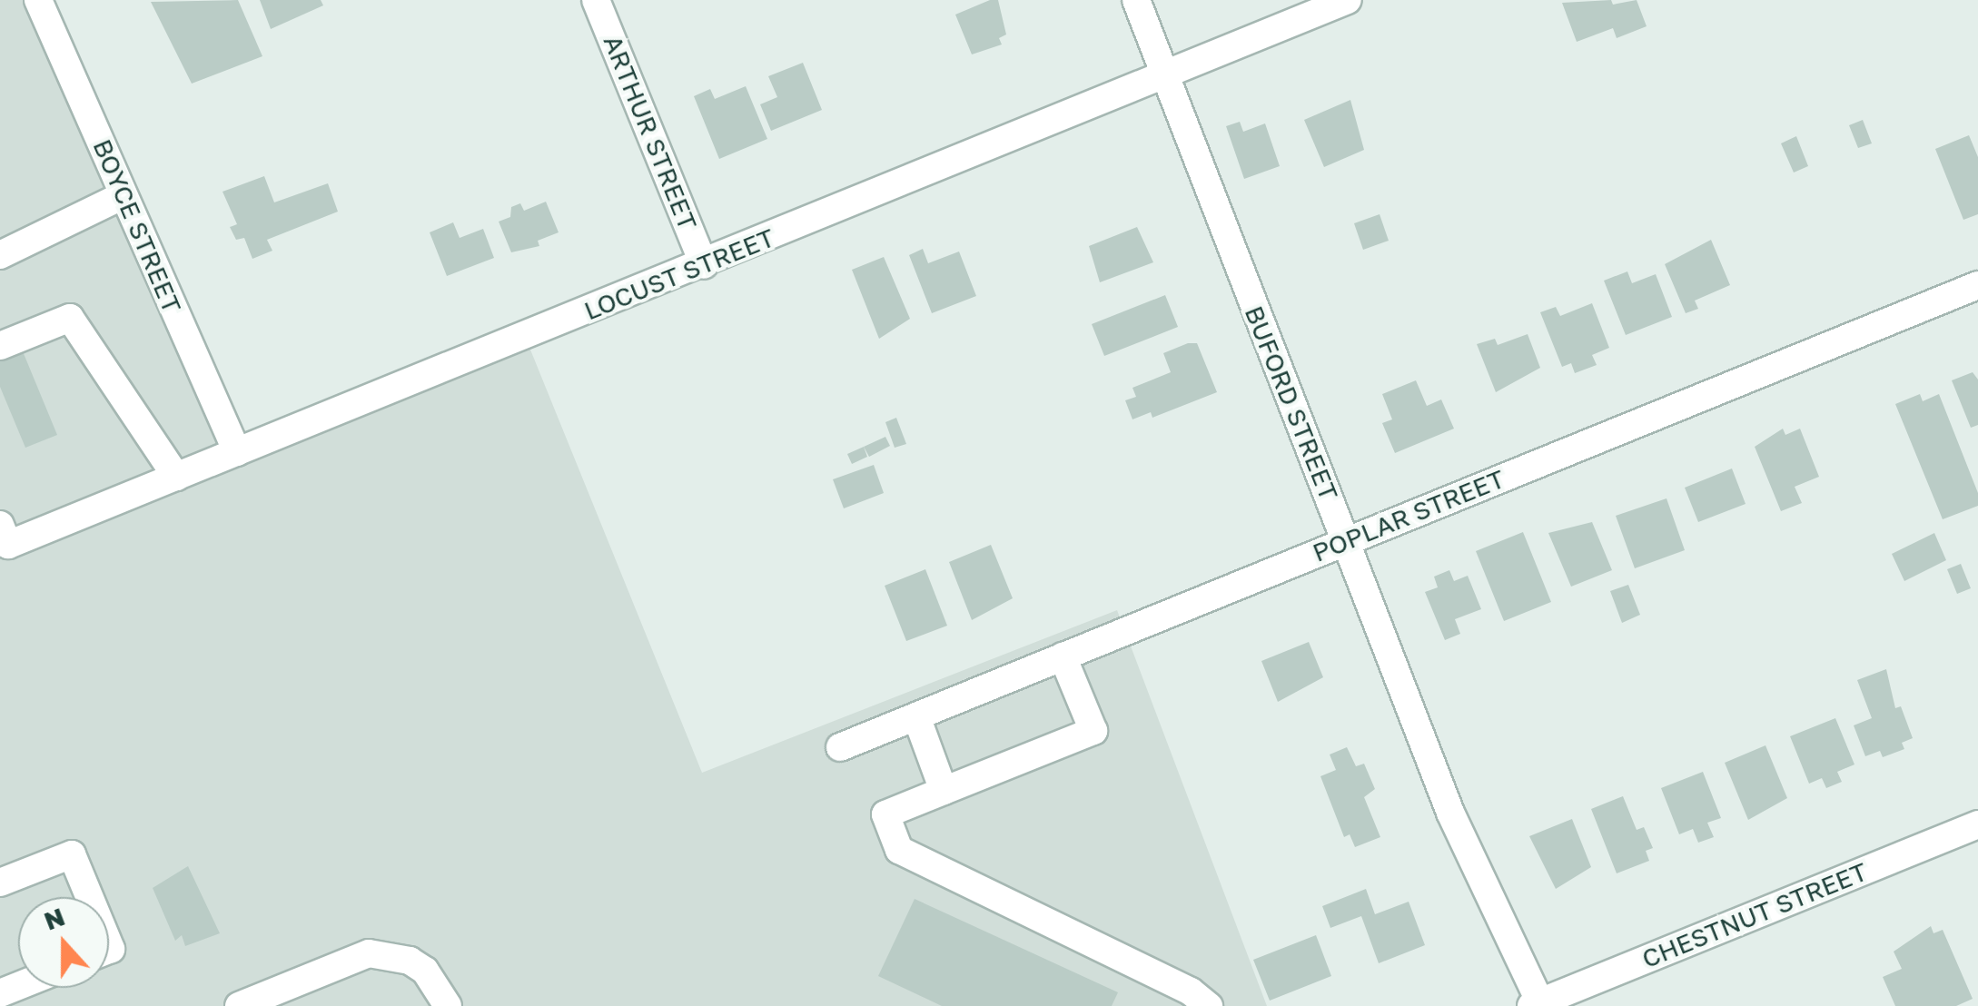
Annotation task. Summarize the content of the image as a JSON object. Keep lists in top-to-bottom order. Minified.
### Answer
{"streets":{"street":["ARTHUR STREET","BOYCE STREET","LOCUST STREET","BUFORD STREET","POPLAR STREET","CHESTNUT STREET"]},"crossings":[["ARTHUR STREET","LOCUST STREET"],["BOYCE STREET","LOCUST STREET"],["LOCUST STREET","BUFORD STREET"],["BUFORD STREET","POPLAR STREET"],["BUFORD STREET","CHESTNUT STREET"]],"north":"top"}
